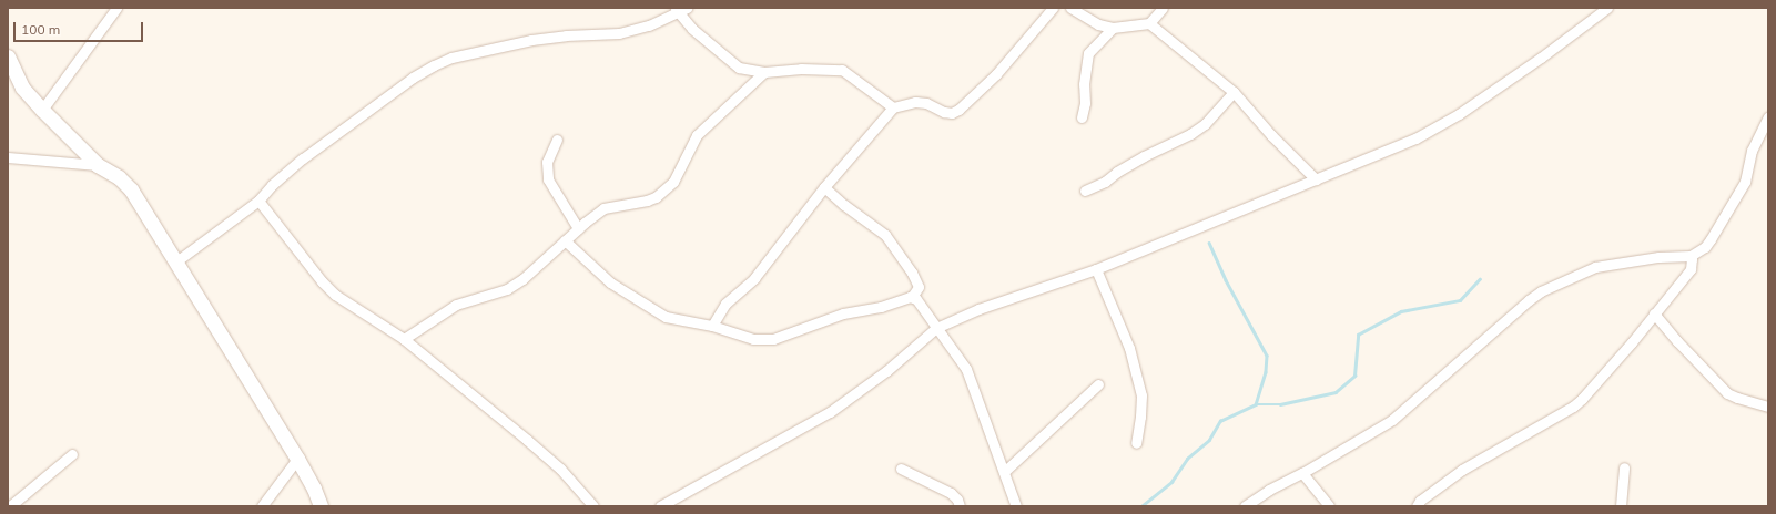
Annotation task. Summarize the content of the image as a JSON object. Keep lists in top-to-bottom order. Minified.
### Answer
{"scale_bar":"100 m"}
